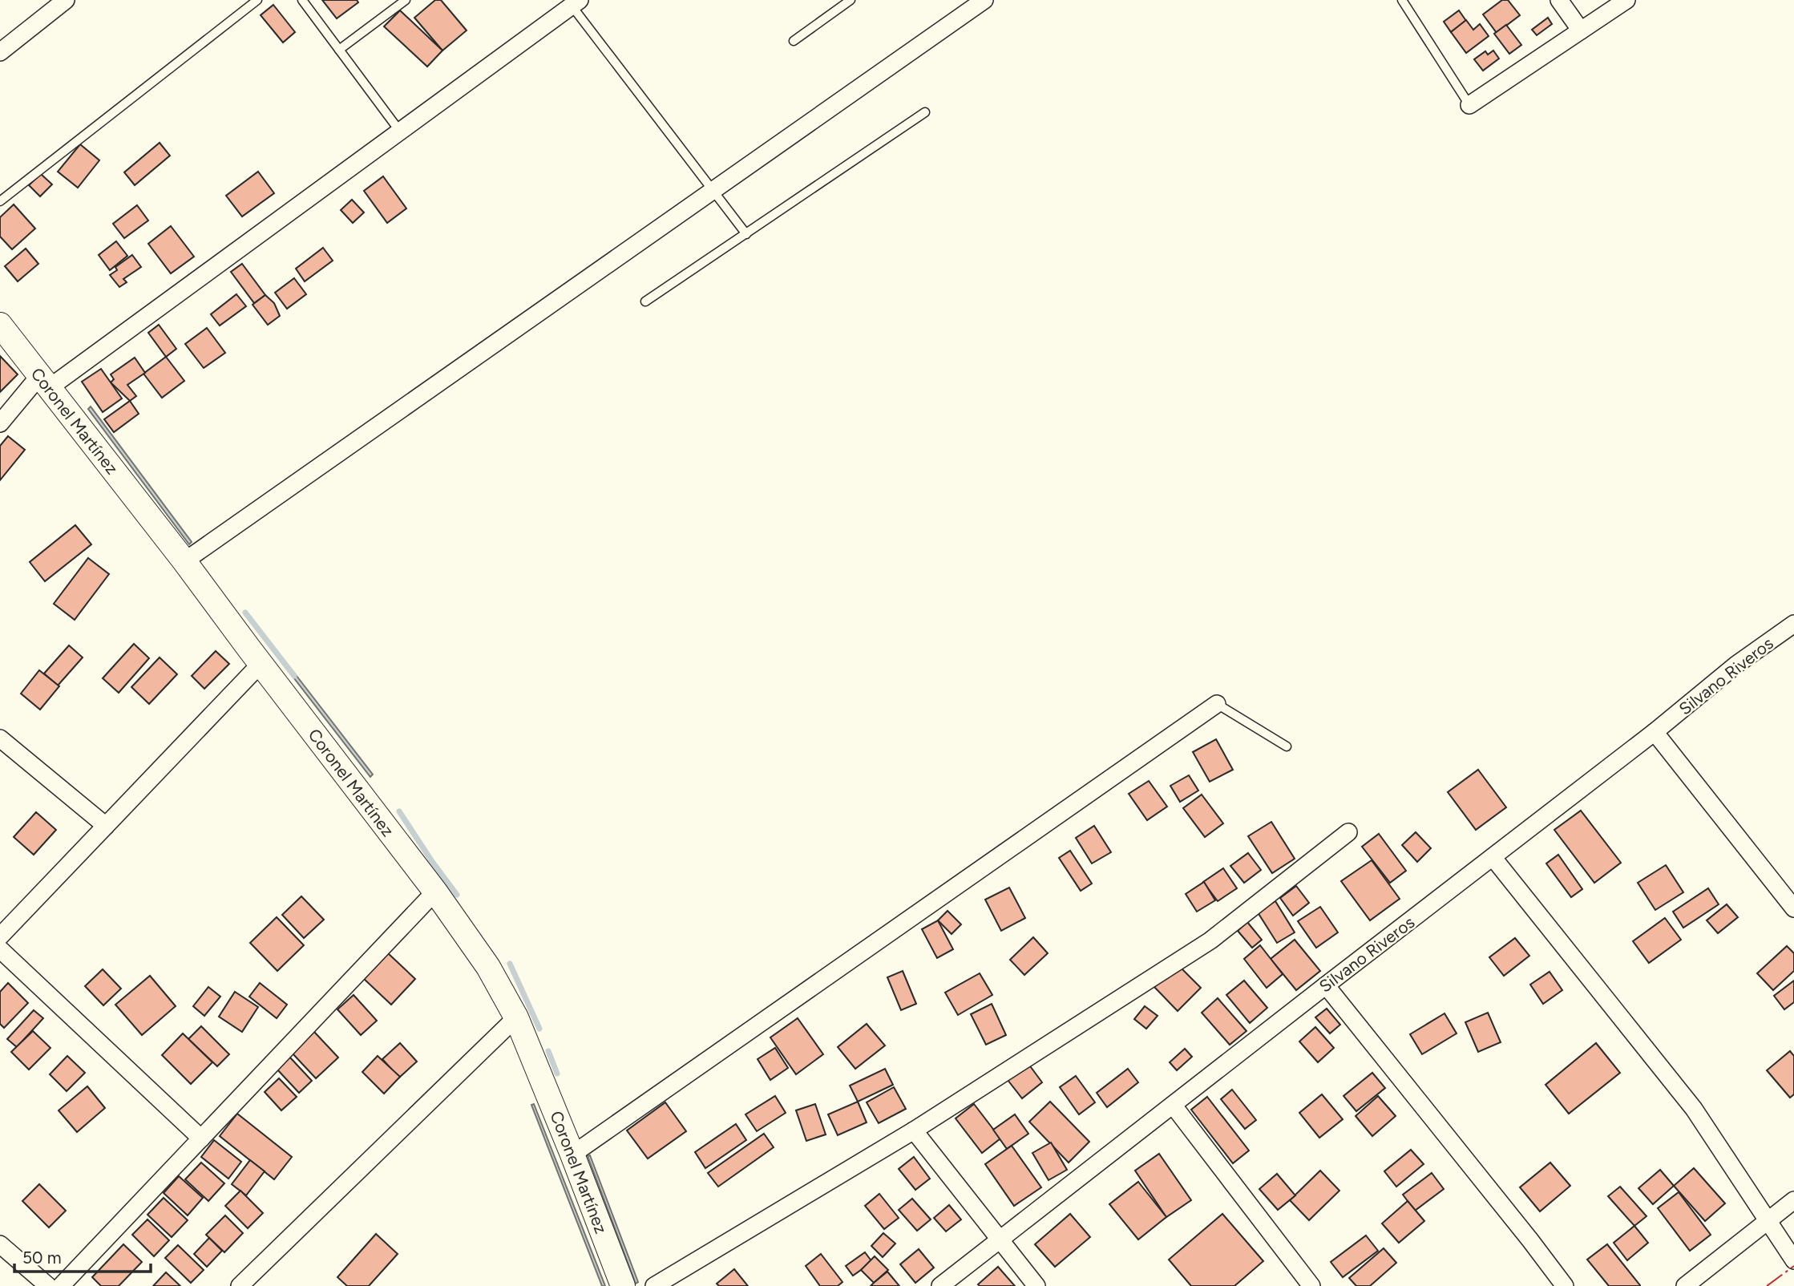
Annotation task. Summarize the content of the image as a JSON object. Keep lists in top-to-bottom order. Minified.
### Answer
{"streets":{"main road":["Coronel Martínez"],"street":["Silvano Riveros"]},"scale_bar":"50 m"}
